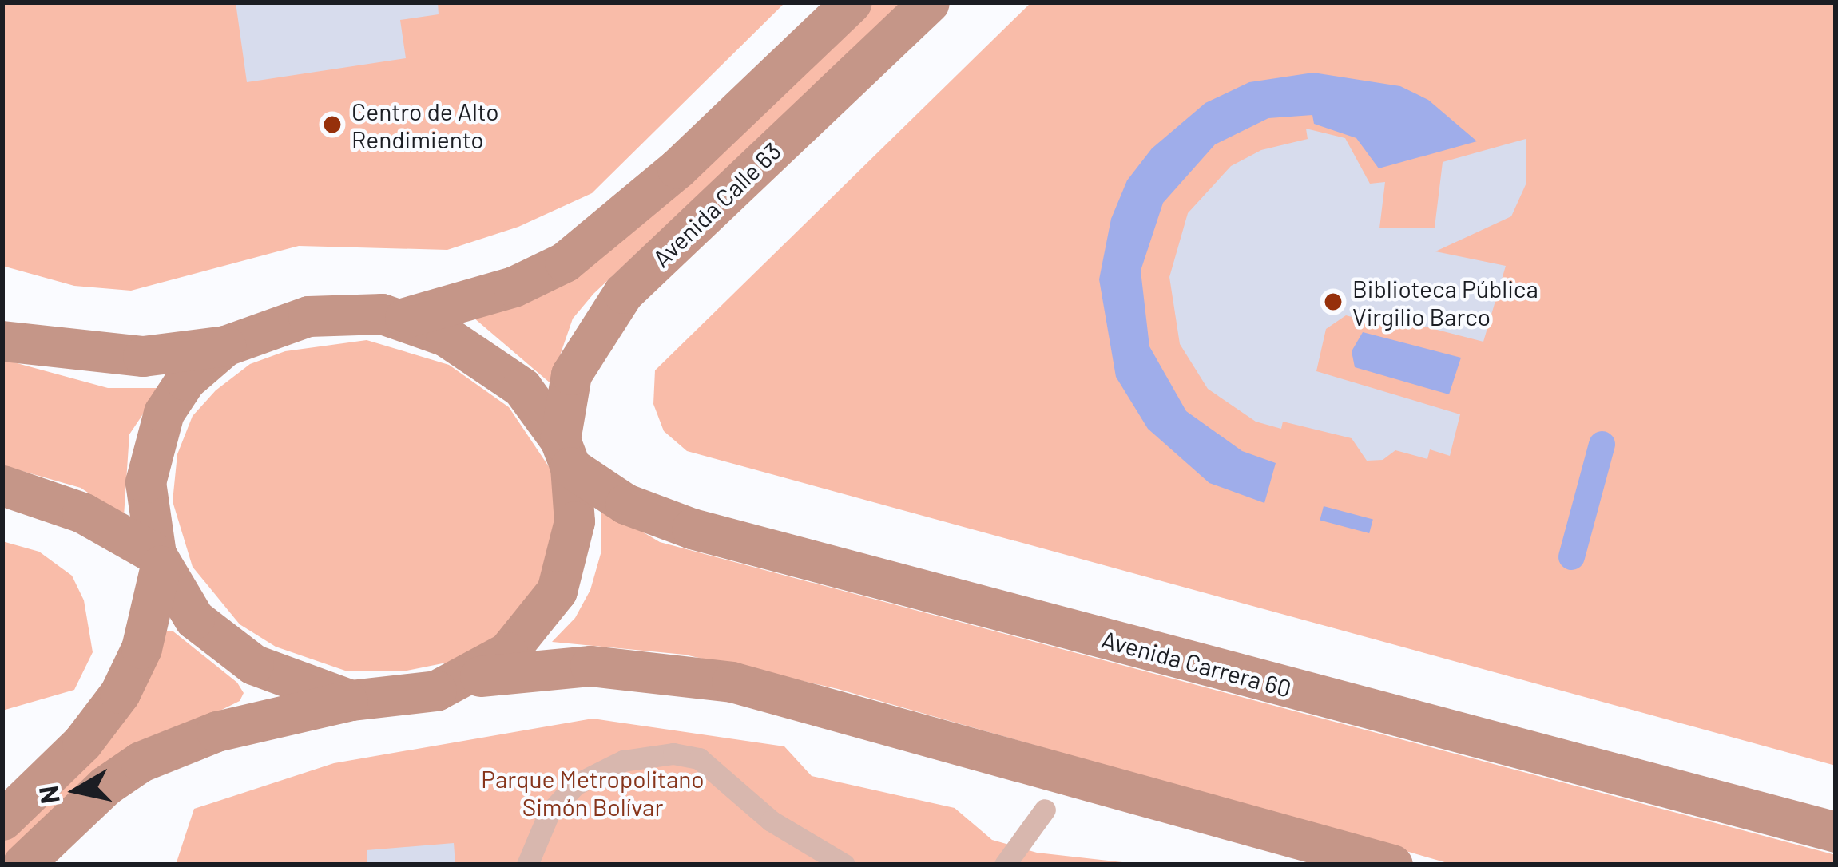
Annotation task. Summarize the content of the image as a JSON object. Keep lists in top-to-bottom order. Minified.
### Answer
{"streets":{"main road":["Avenida Calle 63","Avenida Carrera 60"]},"crossings":[["Avenida Calle 63","Avenida Carrera 60"]],"parks":["Parque Metropolitano Simón Bolívar"],"places":["Centro de Alto Rendimiento","Biblioteca Pública Virgilio Barco"],"north":"left"}
